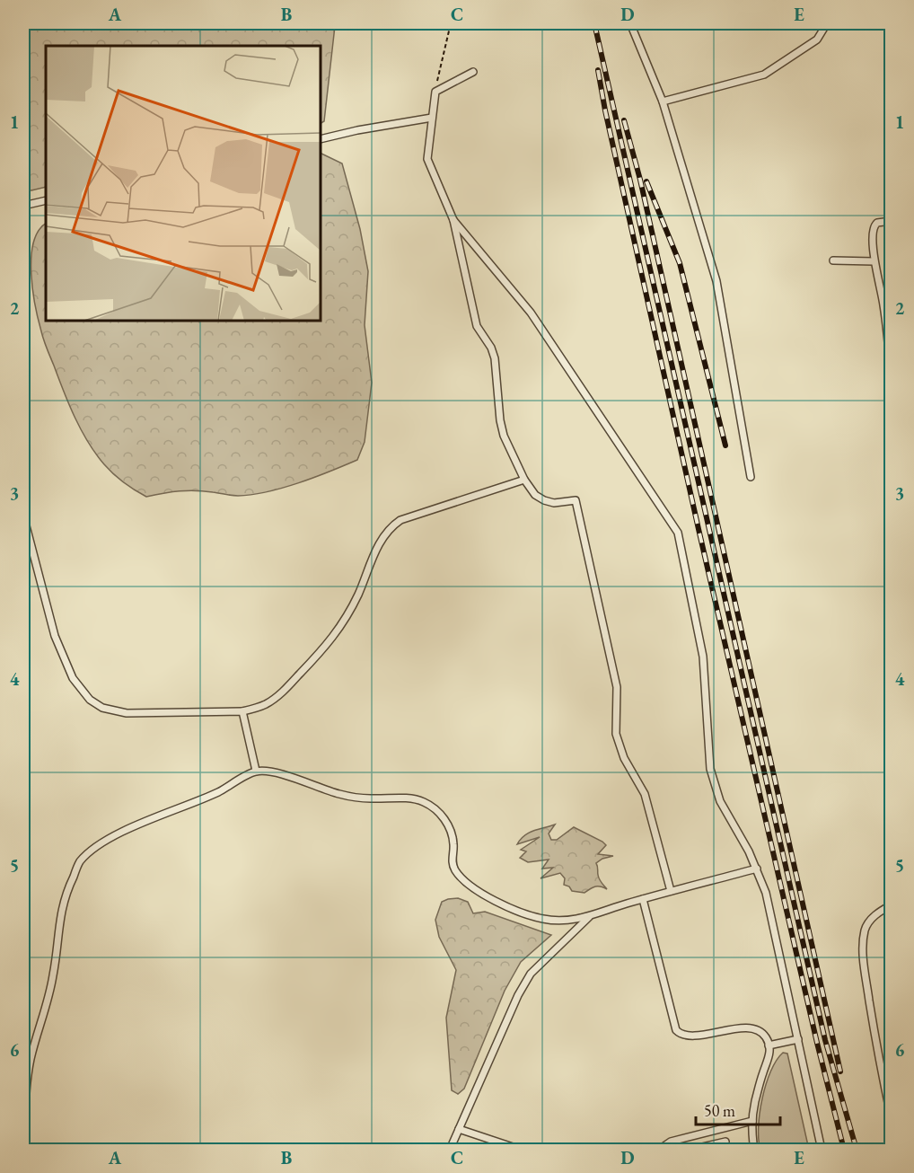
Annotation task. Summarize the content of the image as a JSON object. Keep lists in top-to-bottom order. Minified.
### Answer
{"scale_bar":"50 m","grid":{"columns":["A","B","C","D","E"],"rows":["1","2","3","4","5","6"]}}
